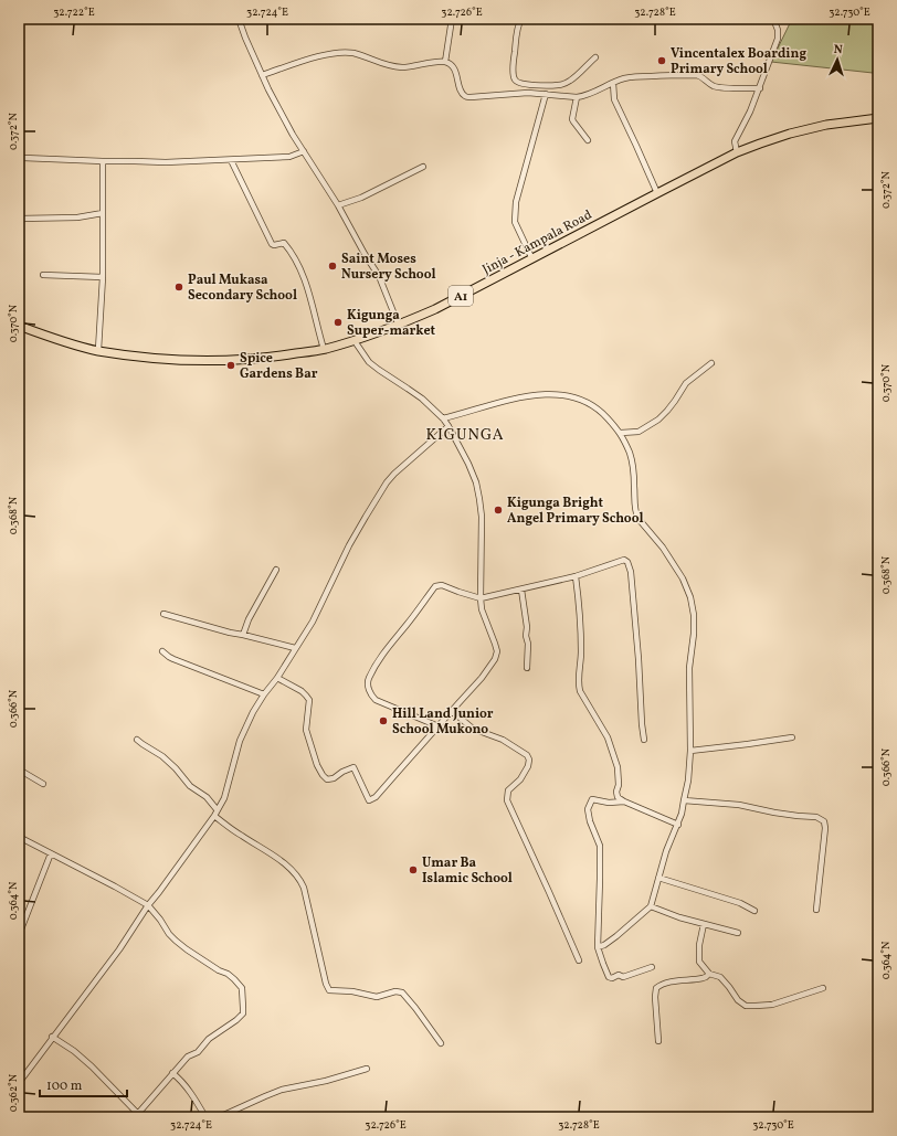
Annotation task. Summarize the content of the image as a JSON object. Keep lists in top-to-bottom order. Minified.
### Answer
{"streets":{"highway":["Jinja - Kampala Road","A1"]},"districts":["KIGUNGA"],"places":["Vincentalex Boarding Primary School","Saint Moses Nursery School","Paul Mukasa Secondary School","Kigunga Super-market","Spice Gardens Bar","Kigunga Bright Angel Primary School","Hill Land Junior School Mukono","Umar Ba Islamic School"],"scale_bar":"100 m","north":"top","coordinates":["32.722°E","32.724°E","32.726°E","32.728°E","32.730°E","0.372°N","0.370°N","0.368°N","0.366°N","0.364°N","0.362°N"]}
